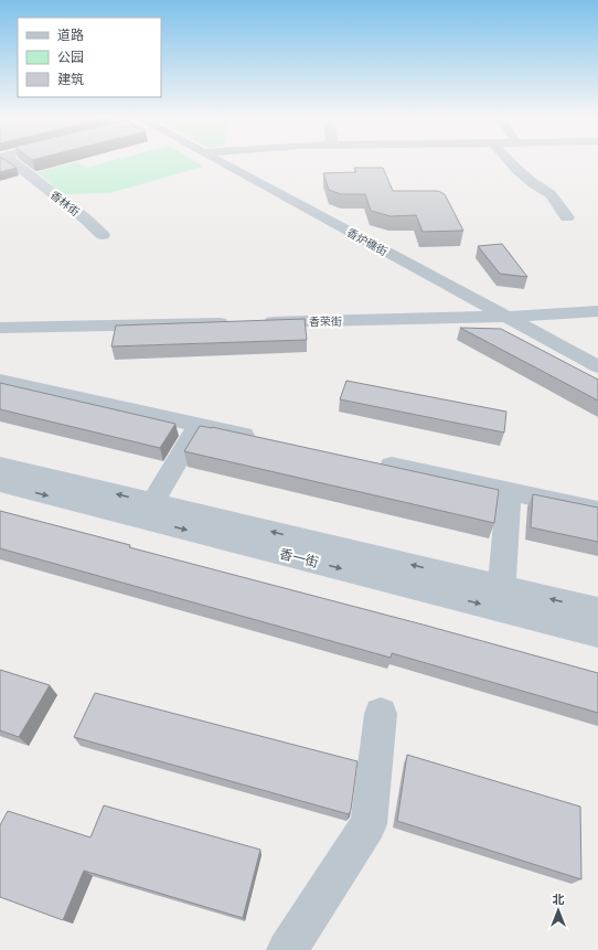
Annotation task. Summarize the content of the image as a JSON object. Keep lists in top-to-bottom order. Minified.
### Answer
{"streets":{"street":["香林街","香炉礁街","香荣街","香一街"]},"crossings":[["香炉礁街","香荣街"]],"legend":["道路","公园","建筑"],"north":"top"}
